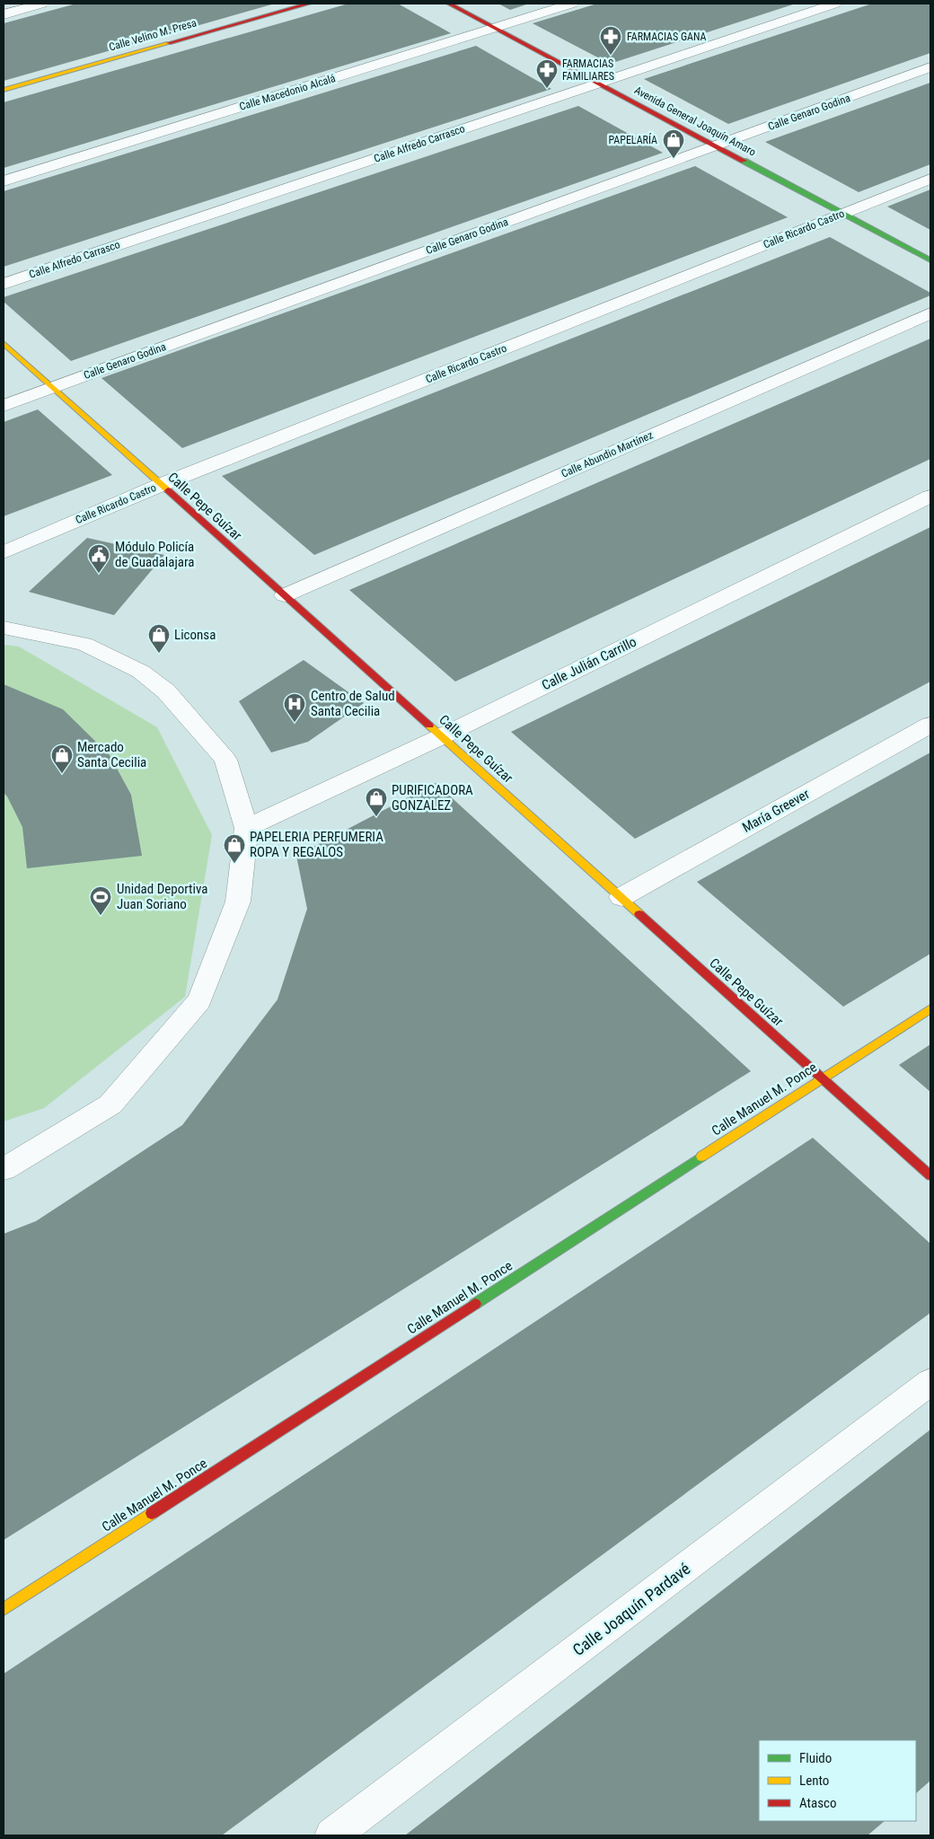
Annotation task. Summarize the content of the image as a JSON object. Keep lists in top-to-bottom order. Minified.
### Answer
{"streets":{"street":["Calle Velino M. Presa","Calle Macedonio Alcalá","Calle Genaro Godina","Avenida General Joaquín Amaro","Calle Alfredo Carrasco","Calle Ricardo Castro","Calle Abundio Martínez","Calle Pepe Guízar","Calle Julián Carrillo","María Greever","Calle Manuel M. Ponce","Calle Joaquín Pardavé"]},"crossings":[["Calle Macedonio Alcalá","Avenida General Joaquín Amaro"],["Calle Genaro Godina","Avenida General Joaquín Amaro"],["Calle Genaro Godina","Calle Pepe Guízar"],["Avenida General Joaquín Amaro","Calle Alfredo Carrasco"],["Avenida General Joaquín Amaro","Calle Ricardo Castro"],["Calle Ricardo Castro","Calle Pepe Guízar"],["Calle Abundio Martínez","Calle Pepe Guízar"],["Calle Pepe Guízar","Calle Julián Carrillo"],["Calle Pepe Guízar","María Greever"],["Calle Pepe Guízar","Calle Manuel M. Ponce"]],"places":{"pharmacy":["FARMACIAS GANA","FARMACIAS FAMILIARES"],"shop":["PAPELARÍA","Liconsa","Mercado Santa Cecilia","PURIFICADORA GONZALEZ","PAPELERIA PERFUMERIA ROPA Y REGALOS"],"public building":["Módulo Policía de Guadalajara"],"hospital":["Centro de Salud Santa Cecilia"],"sports":["Unidad Deportiva Juan Soriano"]},"legend":["Fluido","Lento","Atasco"]}
